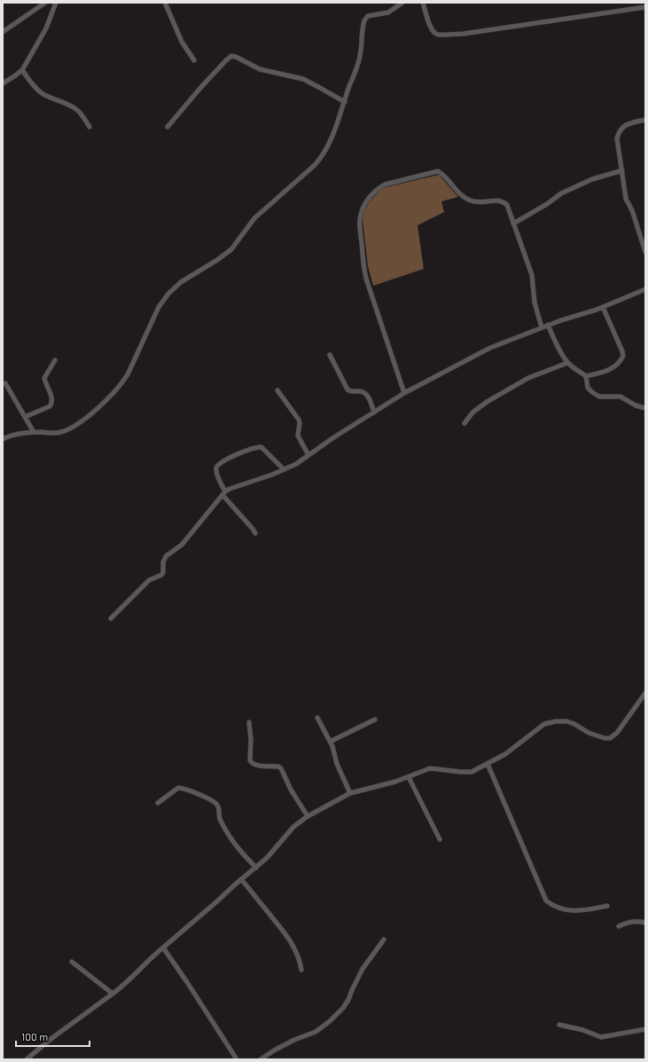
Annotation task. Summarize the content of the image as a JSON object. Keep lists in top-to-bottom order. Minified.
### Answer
{"scale_bar":"100 m"}
